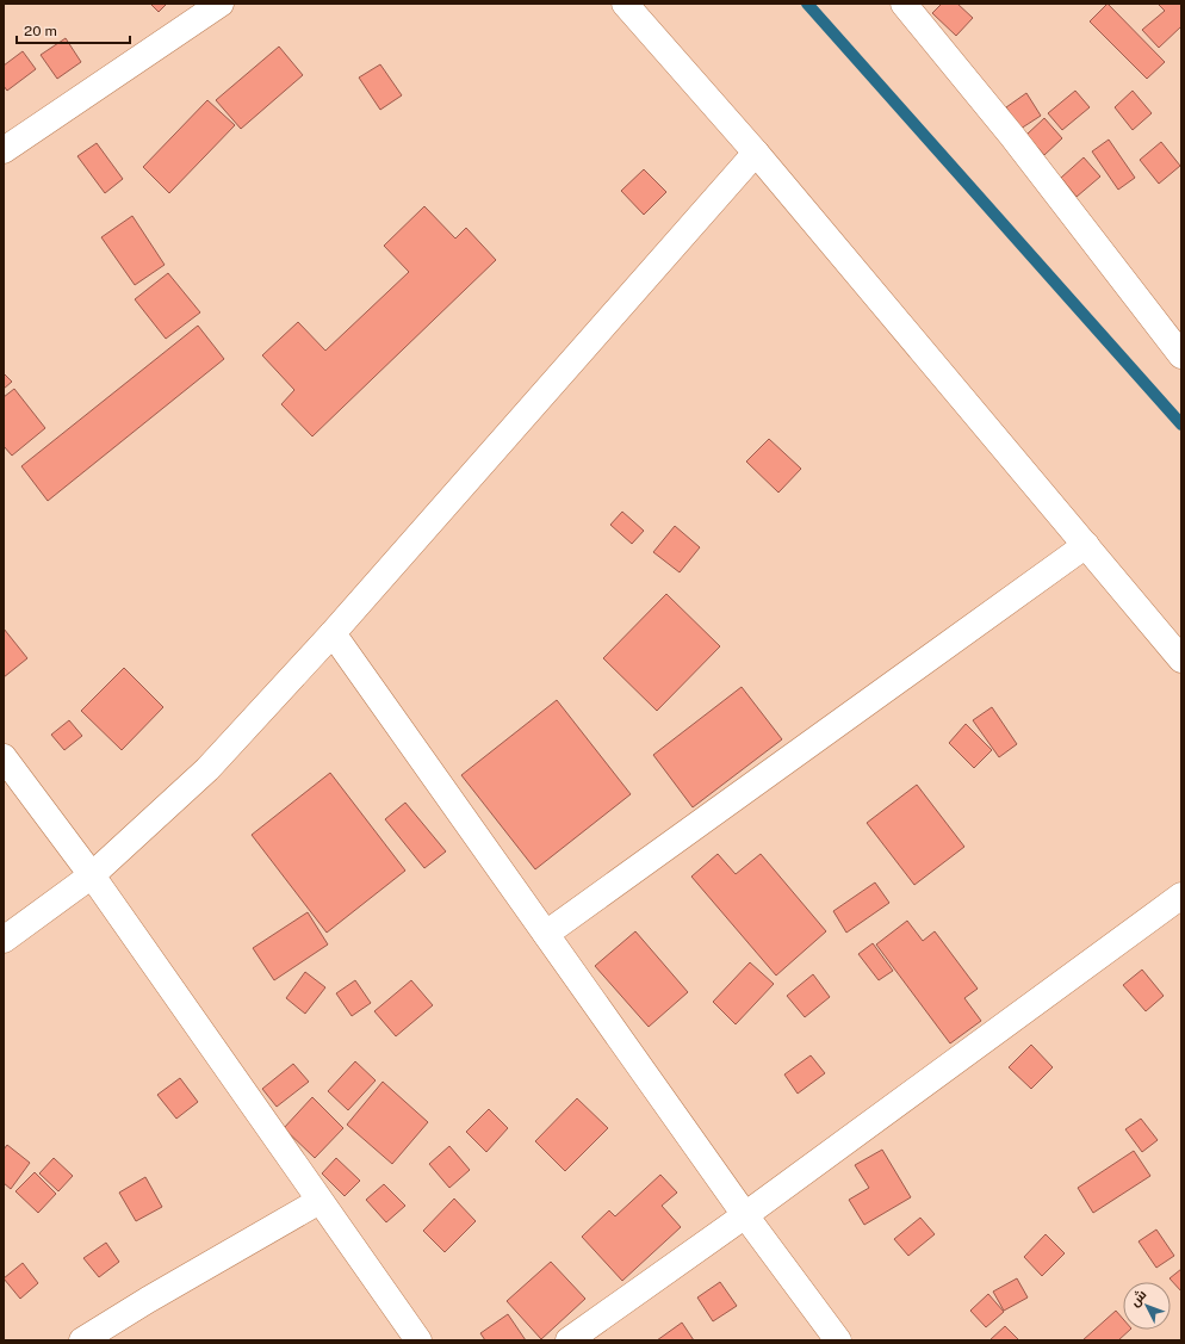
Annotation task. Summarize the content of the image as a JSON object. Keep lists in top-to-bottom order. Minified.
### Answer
{"scale_bar":"20 m","north":"top left"}
